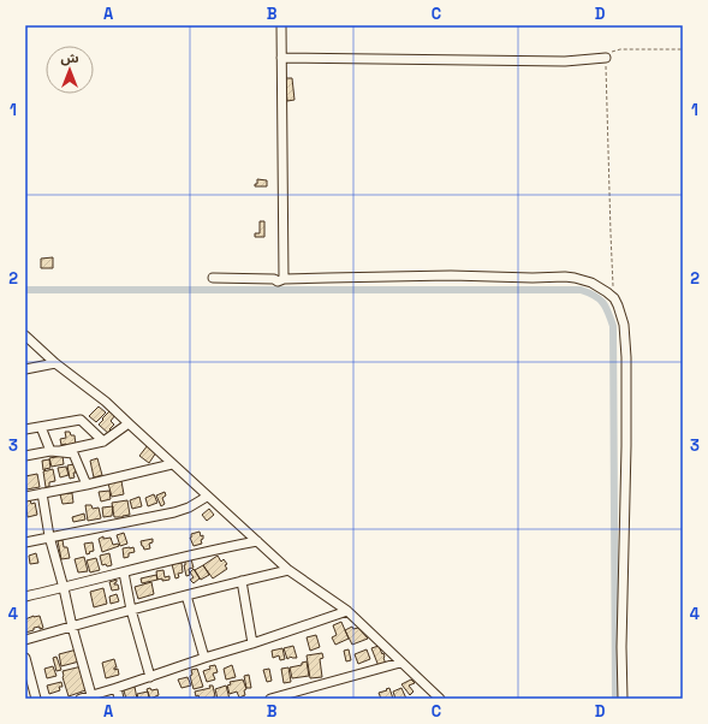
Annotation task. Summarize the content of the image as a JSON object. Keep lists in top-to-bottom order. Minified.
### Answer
{"north":"top","grid":{"columns":["A","B","C","D"],"rows":["1","2","3","4"]}}
